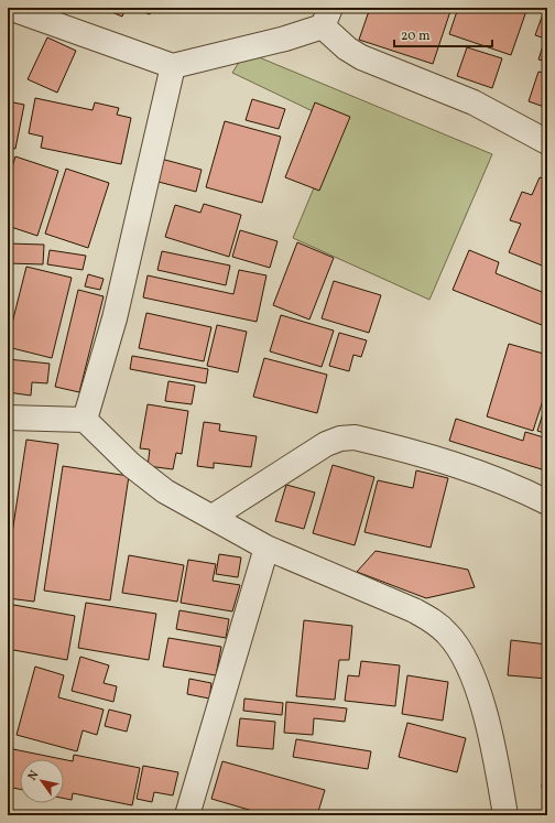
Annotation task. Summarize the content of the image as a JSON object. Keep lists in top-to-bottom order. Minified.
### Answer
{"scale_bar":"20 m","north":"top left"}
